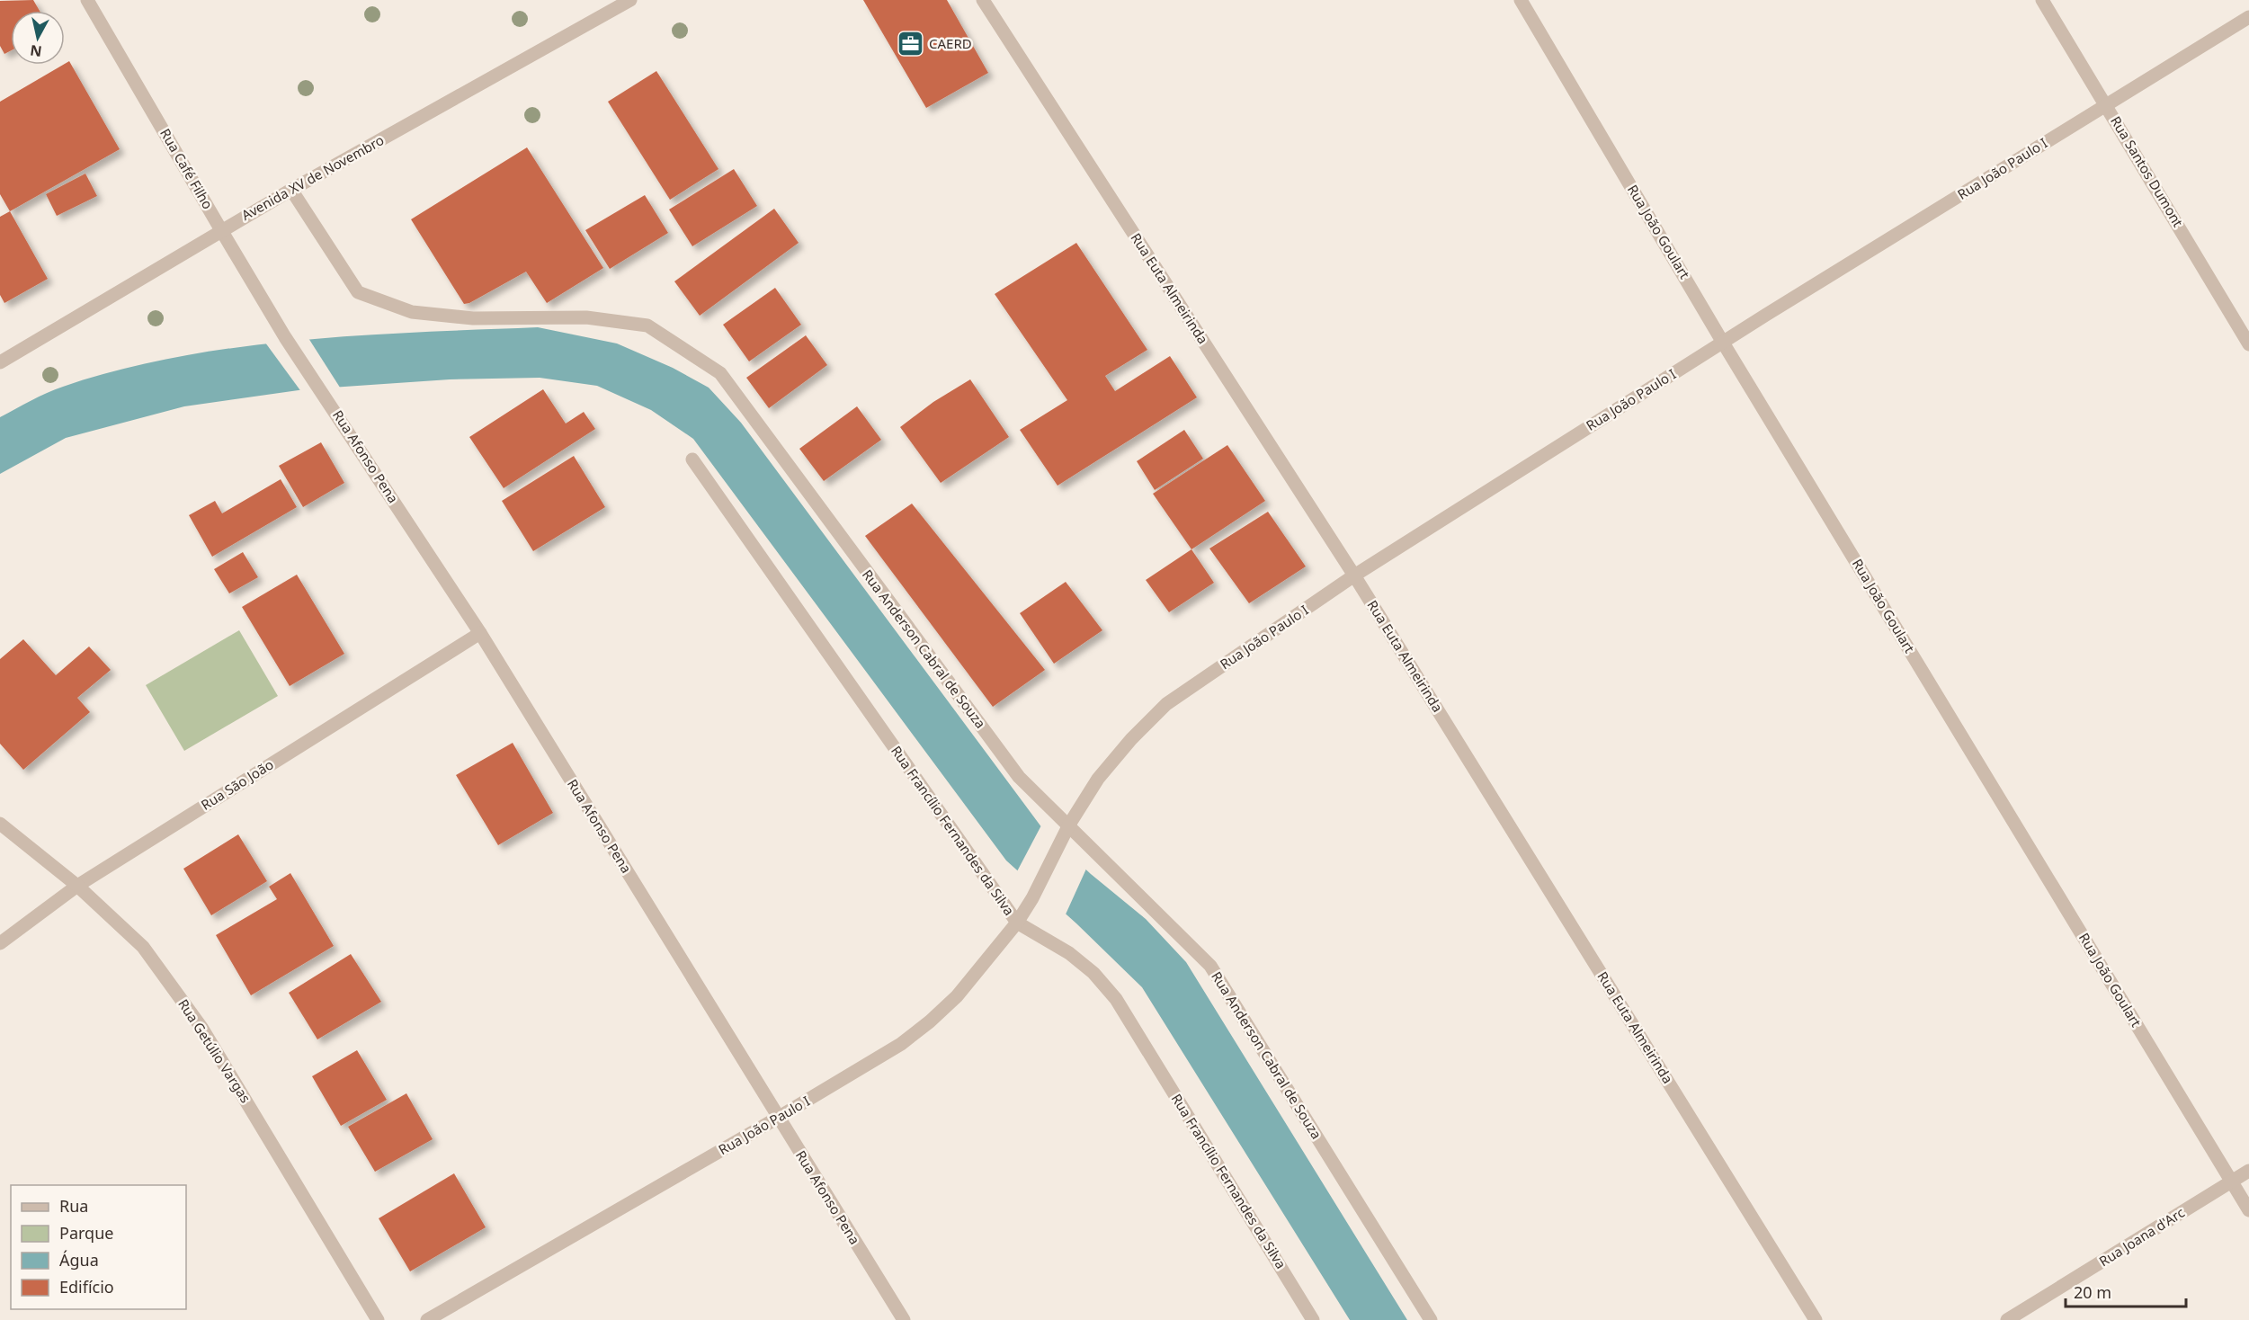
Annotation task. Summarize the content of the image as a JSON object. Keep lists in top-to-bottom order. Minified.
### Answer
{"streets":{"street":["Rua Café Filho","Rua João Paulo I","Rua Santos Dumont","Avenida XV de Novembro","Rua João Goulart","Rua Euta Almeirinda","Rua Afonso Pena","Rua Anderson Cabral de Souza","Rua São João","Rua Francílio Fernandes da Silva","Rua Getúlio Vargas","Rua Joana d'Arc"]},"crossings":[["Rua Café Filho","Avenida XV de Novembro"],["Rua Café Filho","Rua Afonso Pena"],["Rua João Paulo I","Rua Santos Dumont"],["Rua João Paulo I","Rua João Goulart"],["Rua João Paulo I","Rua Euta Almeirinda"],["Rua João Paulo I","Rua Afonso Pena"],["Rua João Paulo I","Rua Anderson Cabral de Souza"],["Rua João Paulo I","Rua Francílio Fernandes da Silva"],["Avenida XV de Novembro","Rua Anderson Cabral de Souza"],["Rua João Goulart","Rua Joana d'Arc"],["Rua Afonso Pena","Rua São João"],["Rua São João","Rua Getúlio Vargas"]],"places":{"office":["CAERD"]},"legend":["Rua","Parque","Água","Edifício"],"scale_bar":"20 m","north":"bottom"}
